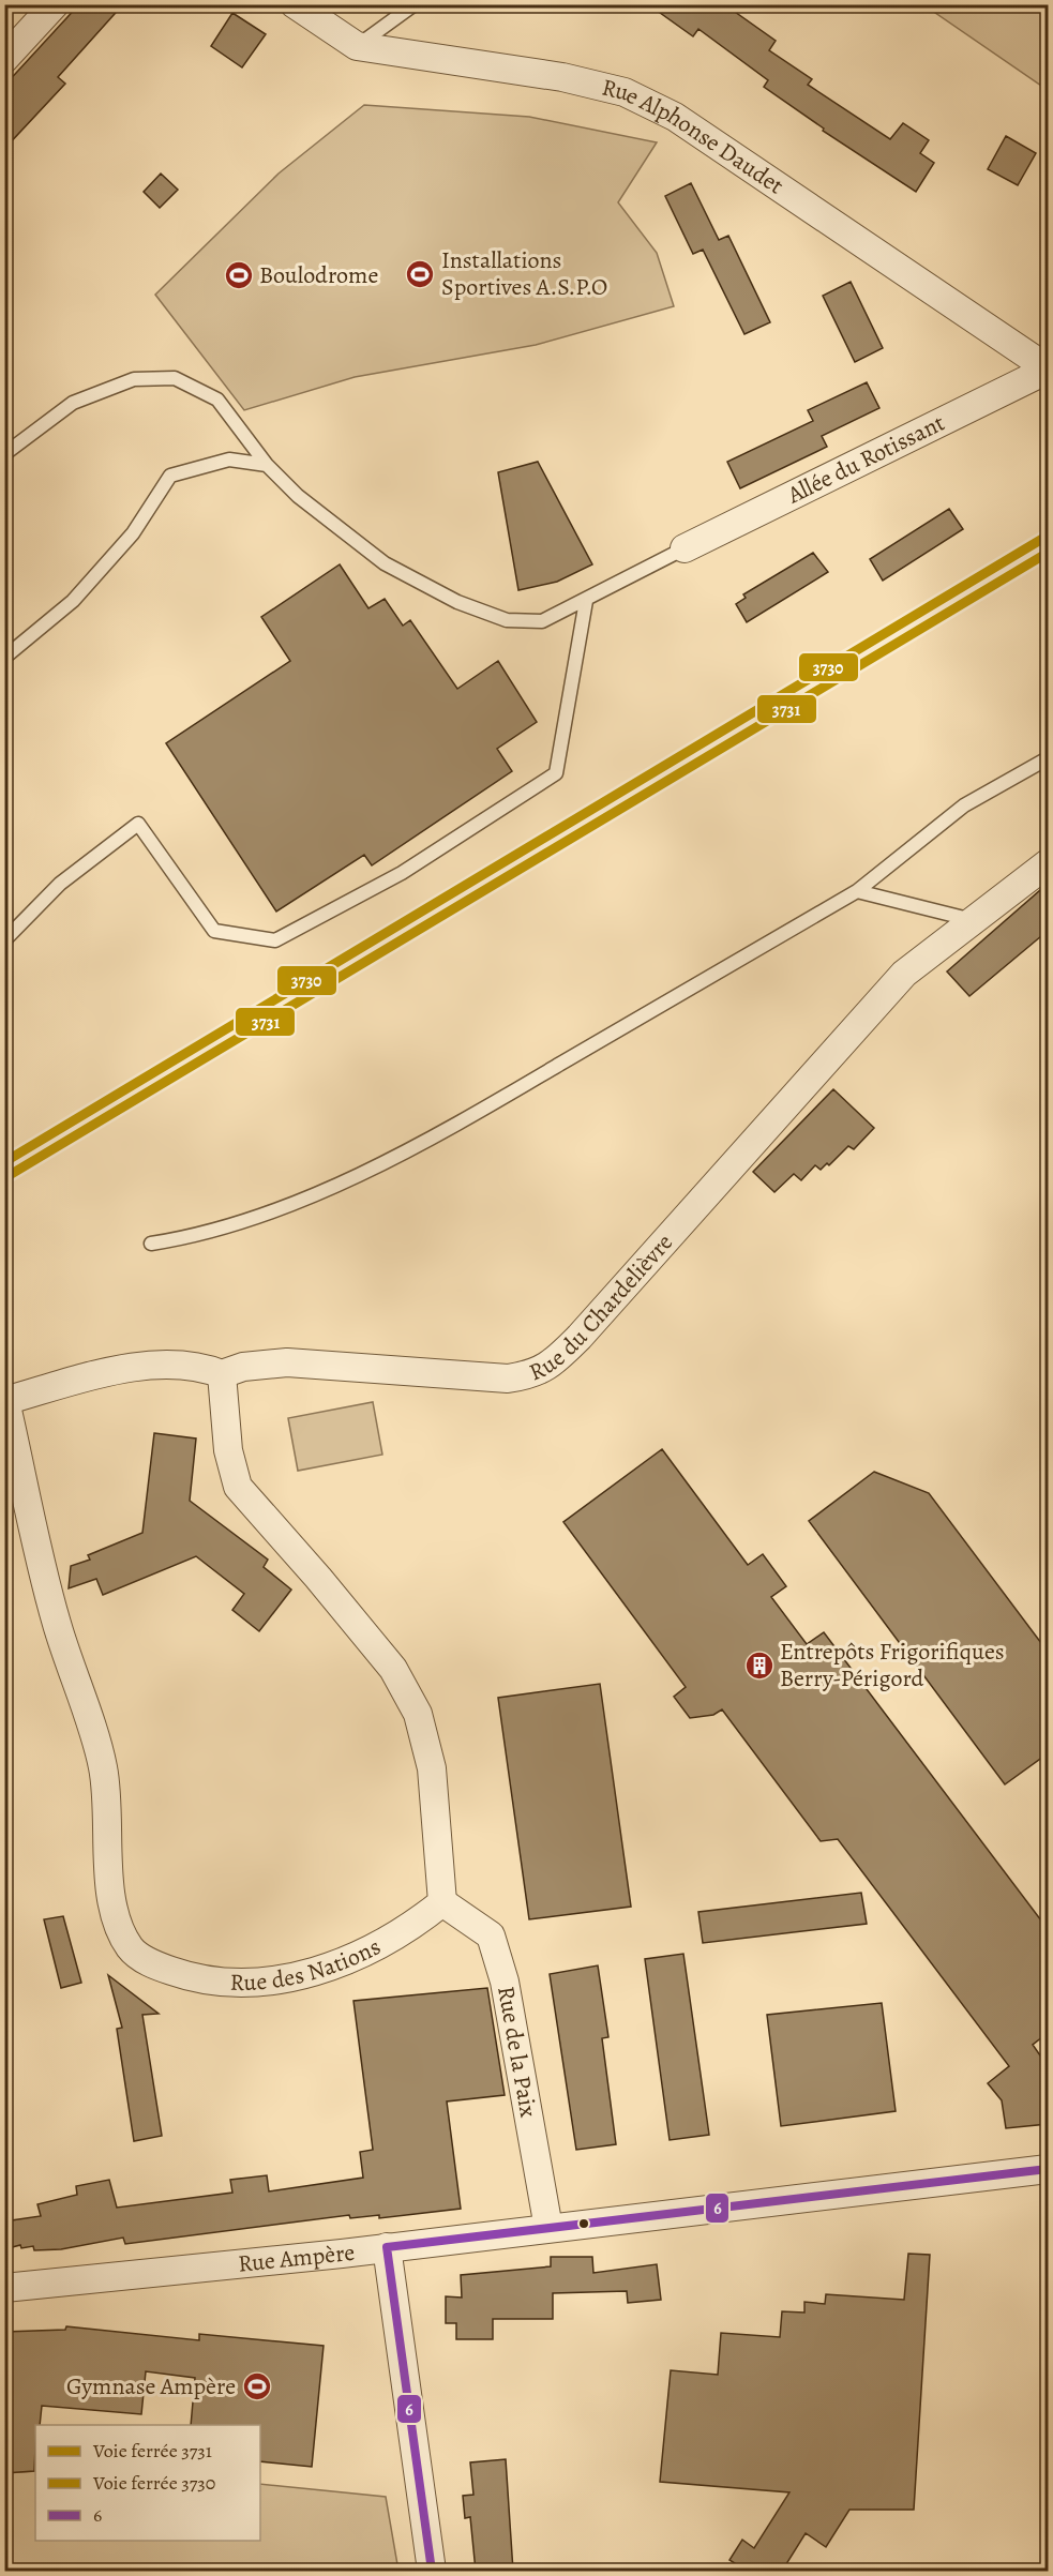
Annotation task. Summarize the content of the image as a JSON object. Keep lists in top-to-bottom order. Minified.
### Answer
{"streets":{"street":["Rue Alphonse Daudet","Allée du Rotissant","Rue du Chardelièvre","Rue des Nations","Rue de la Paix","Rue Ampère"]},"crossings":[["Rue Alphonse Daudet","Allée du Rotissant"],["Rue du Chardelièvre","Rue des Nations"],["Rue des Nations","Rue de la Paix"],["Rue de la Paix","Rue Ampère"]],"places":{"sports":["Installations Sportives A.S.P.O","Boulodrome","Gymnase Ampère"],"building":["Entrepôts Frigorifiques Berry-Périgord"]},"lines":["rail line 3730","rail line 3731","transit line 6"],"legend":["Voie ferrée 3731","Voie ferrée 3730","6"]}
